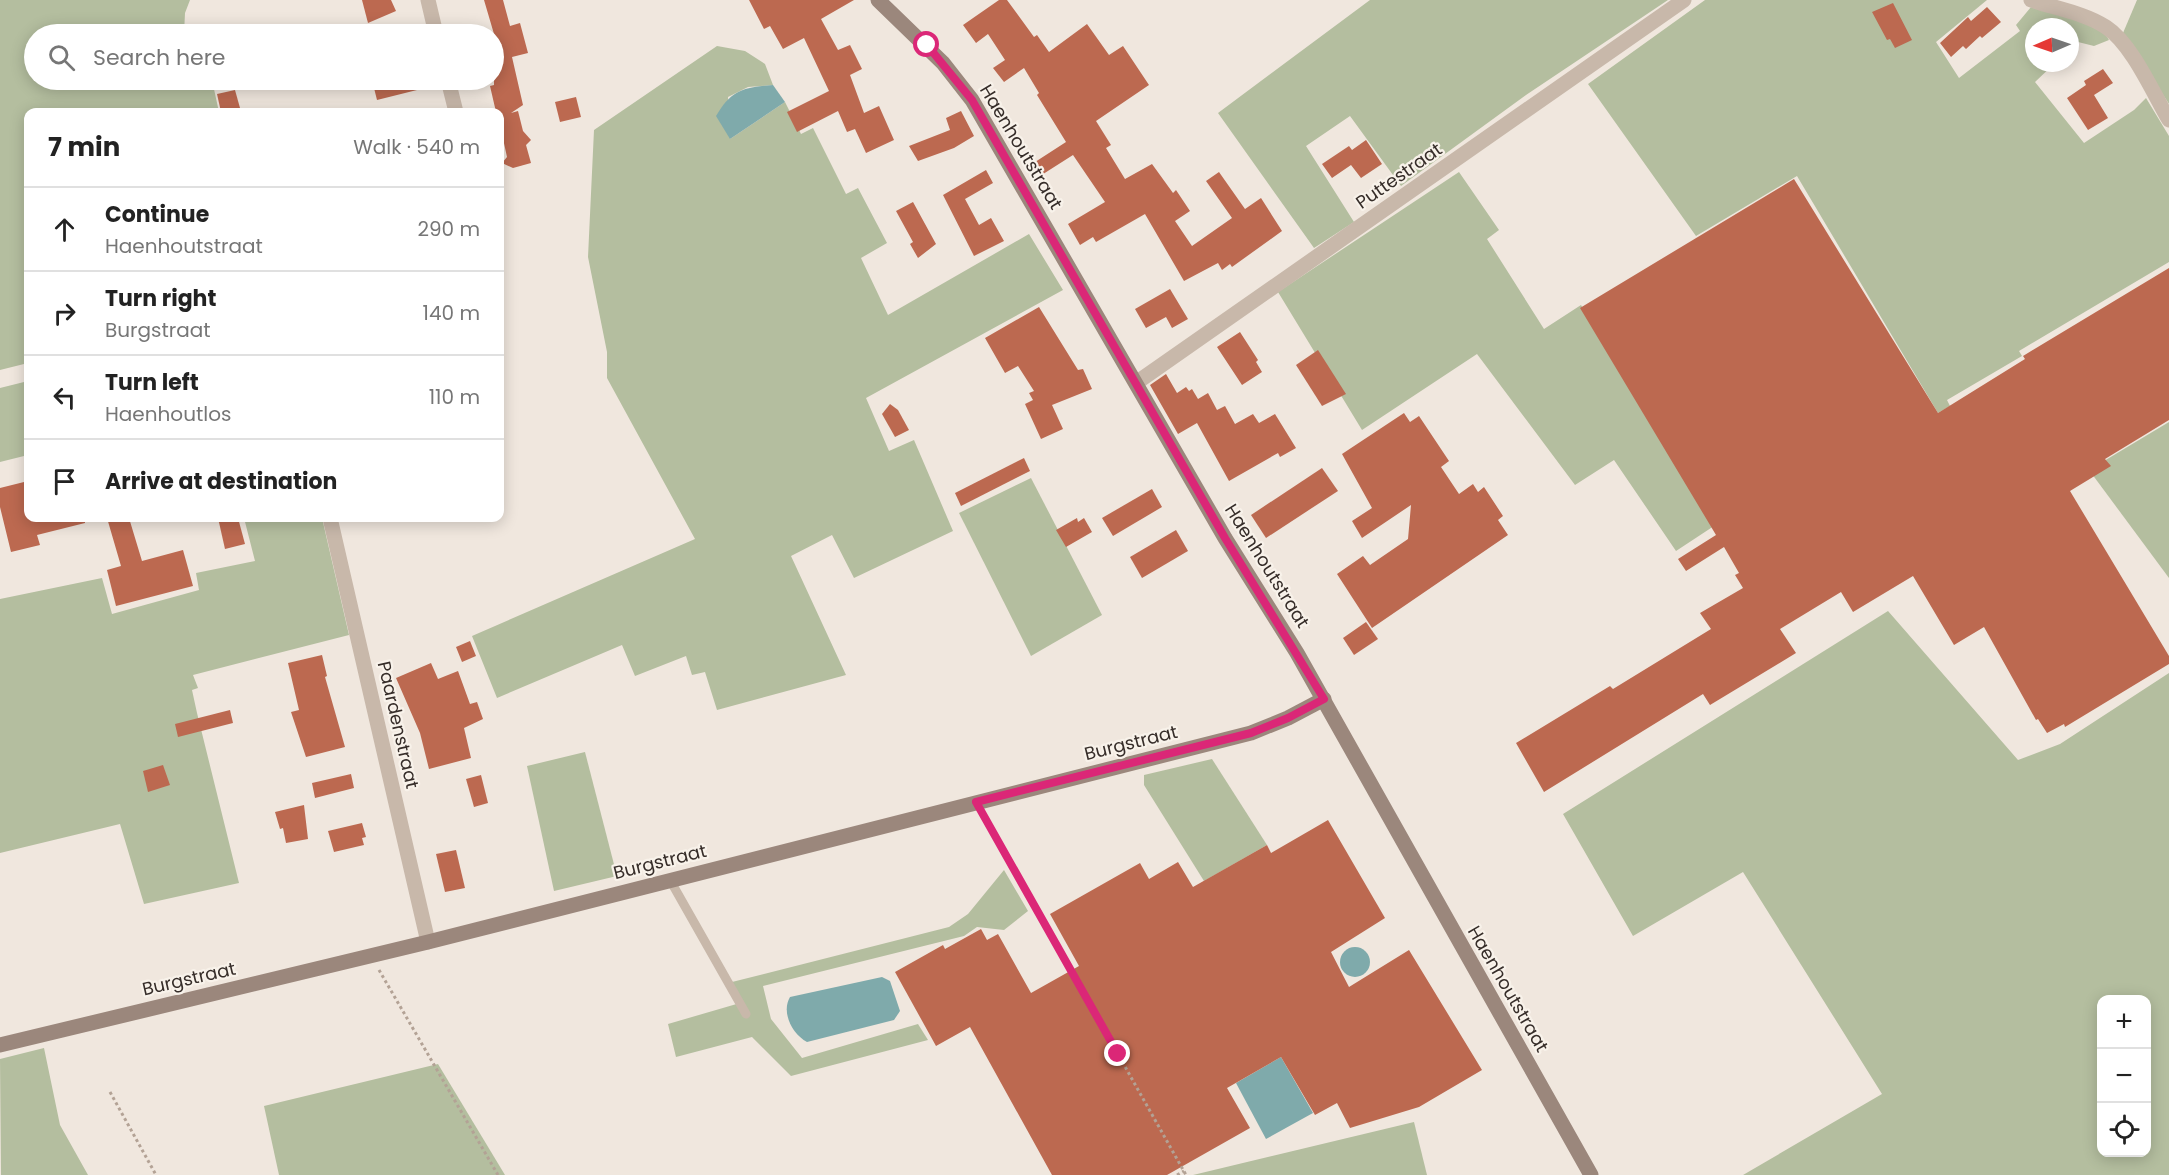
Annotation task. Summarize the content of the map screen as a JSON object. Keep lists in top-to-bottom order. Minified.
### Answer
{"streets":{"street":["Haenhoutstraat","Puttestraat","Paardenstraat","Burgstraat"]},"crossings":[["Haenhoutstraat","Puttestraat"],["Haenhoutstraat","Burgstraat"],["Paardenstraat","Burgstraat"]],"north":"left","page":{"search":"Search here","heading":["7 min","Walk · 540 m"],"list":[["Continue","Haenhoutstraat","290 m"],["Turn right","Burgstraat","140 m"],["Turn left","Haenhoutlos","110 m"],"Arrive at destination"],"map_buttons":["+","−"]}}
